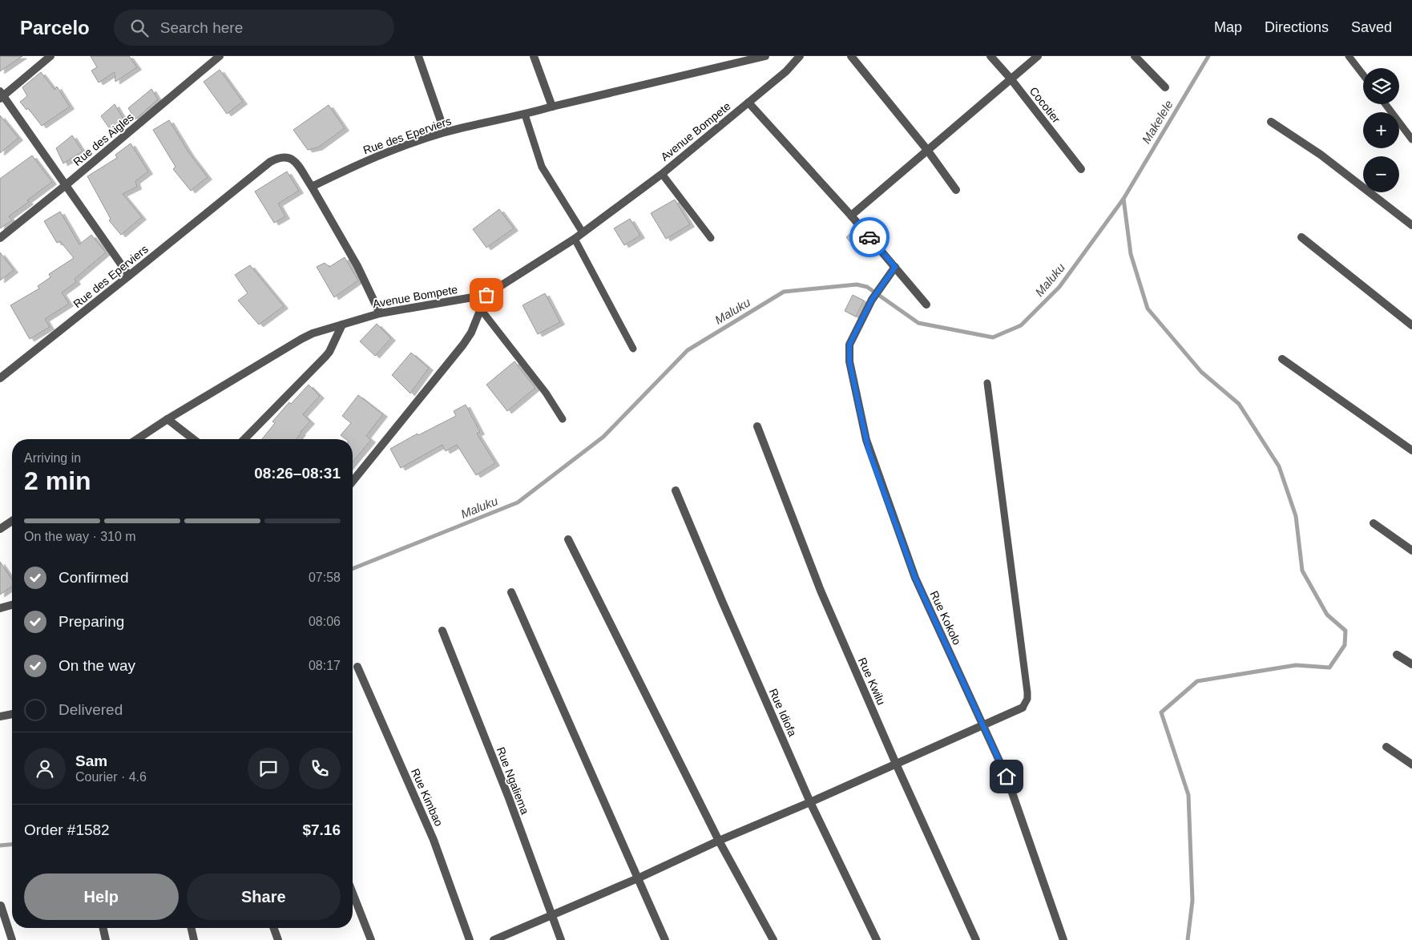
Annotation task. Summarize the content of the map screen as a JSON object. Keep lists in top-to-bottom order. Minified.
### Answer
{"streets":{"street":["Cocotier","Avenue Bompete","Rue des Eperviers","Rue des Aigles","Rue Kokolo","Rue Kwilu","Rue Idiofa","Rue Ngaliema","Rue Kimbao"]},"water":["Makelele","Maluku"],"page":{"header":"Parcelo","search":"Search here","nav":["Map","Directions","Saved"],"map_buttons":["+","−"],"heading":["2 min","Arriving in","08:26–08:31"],"panel":["Sam","Courier · 4.6","Order #1582","$7.16"],"bar":"On the way · 310 m","list":[["Confirmed","07:58"],["Preparing","08:06"],["On the way","08:17"],"Delivered"],"buttons":["Help","Share"]}}
